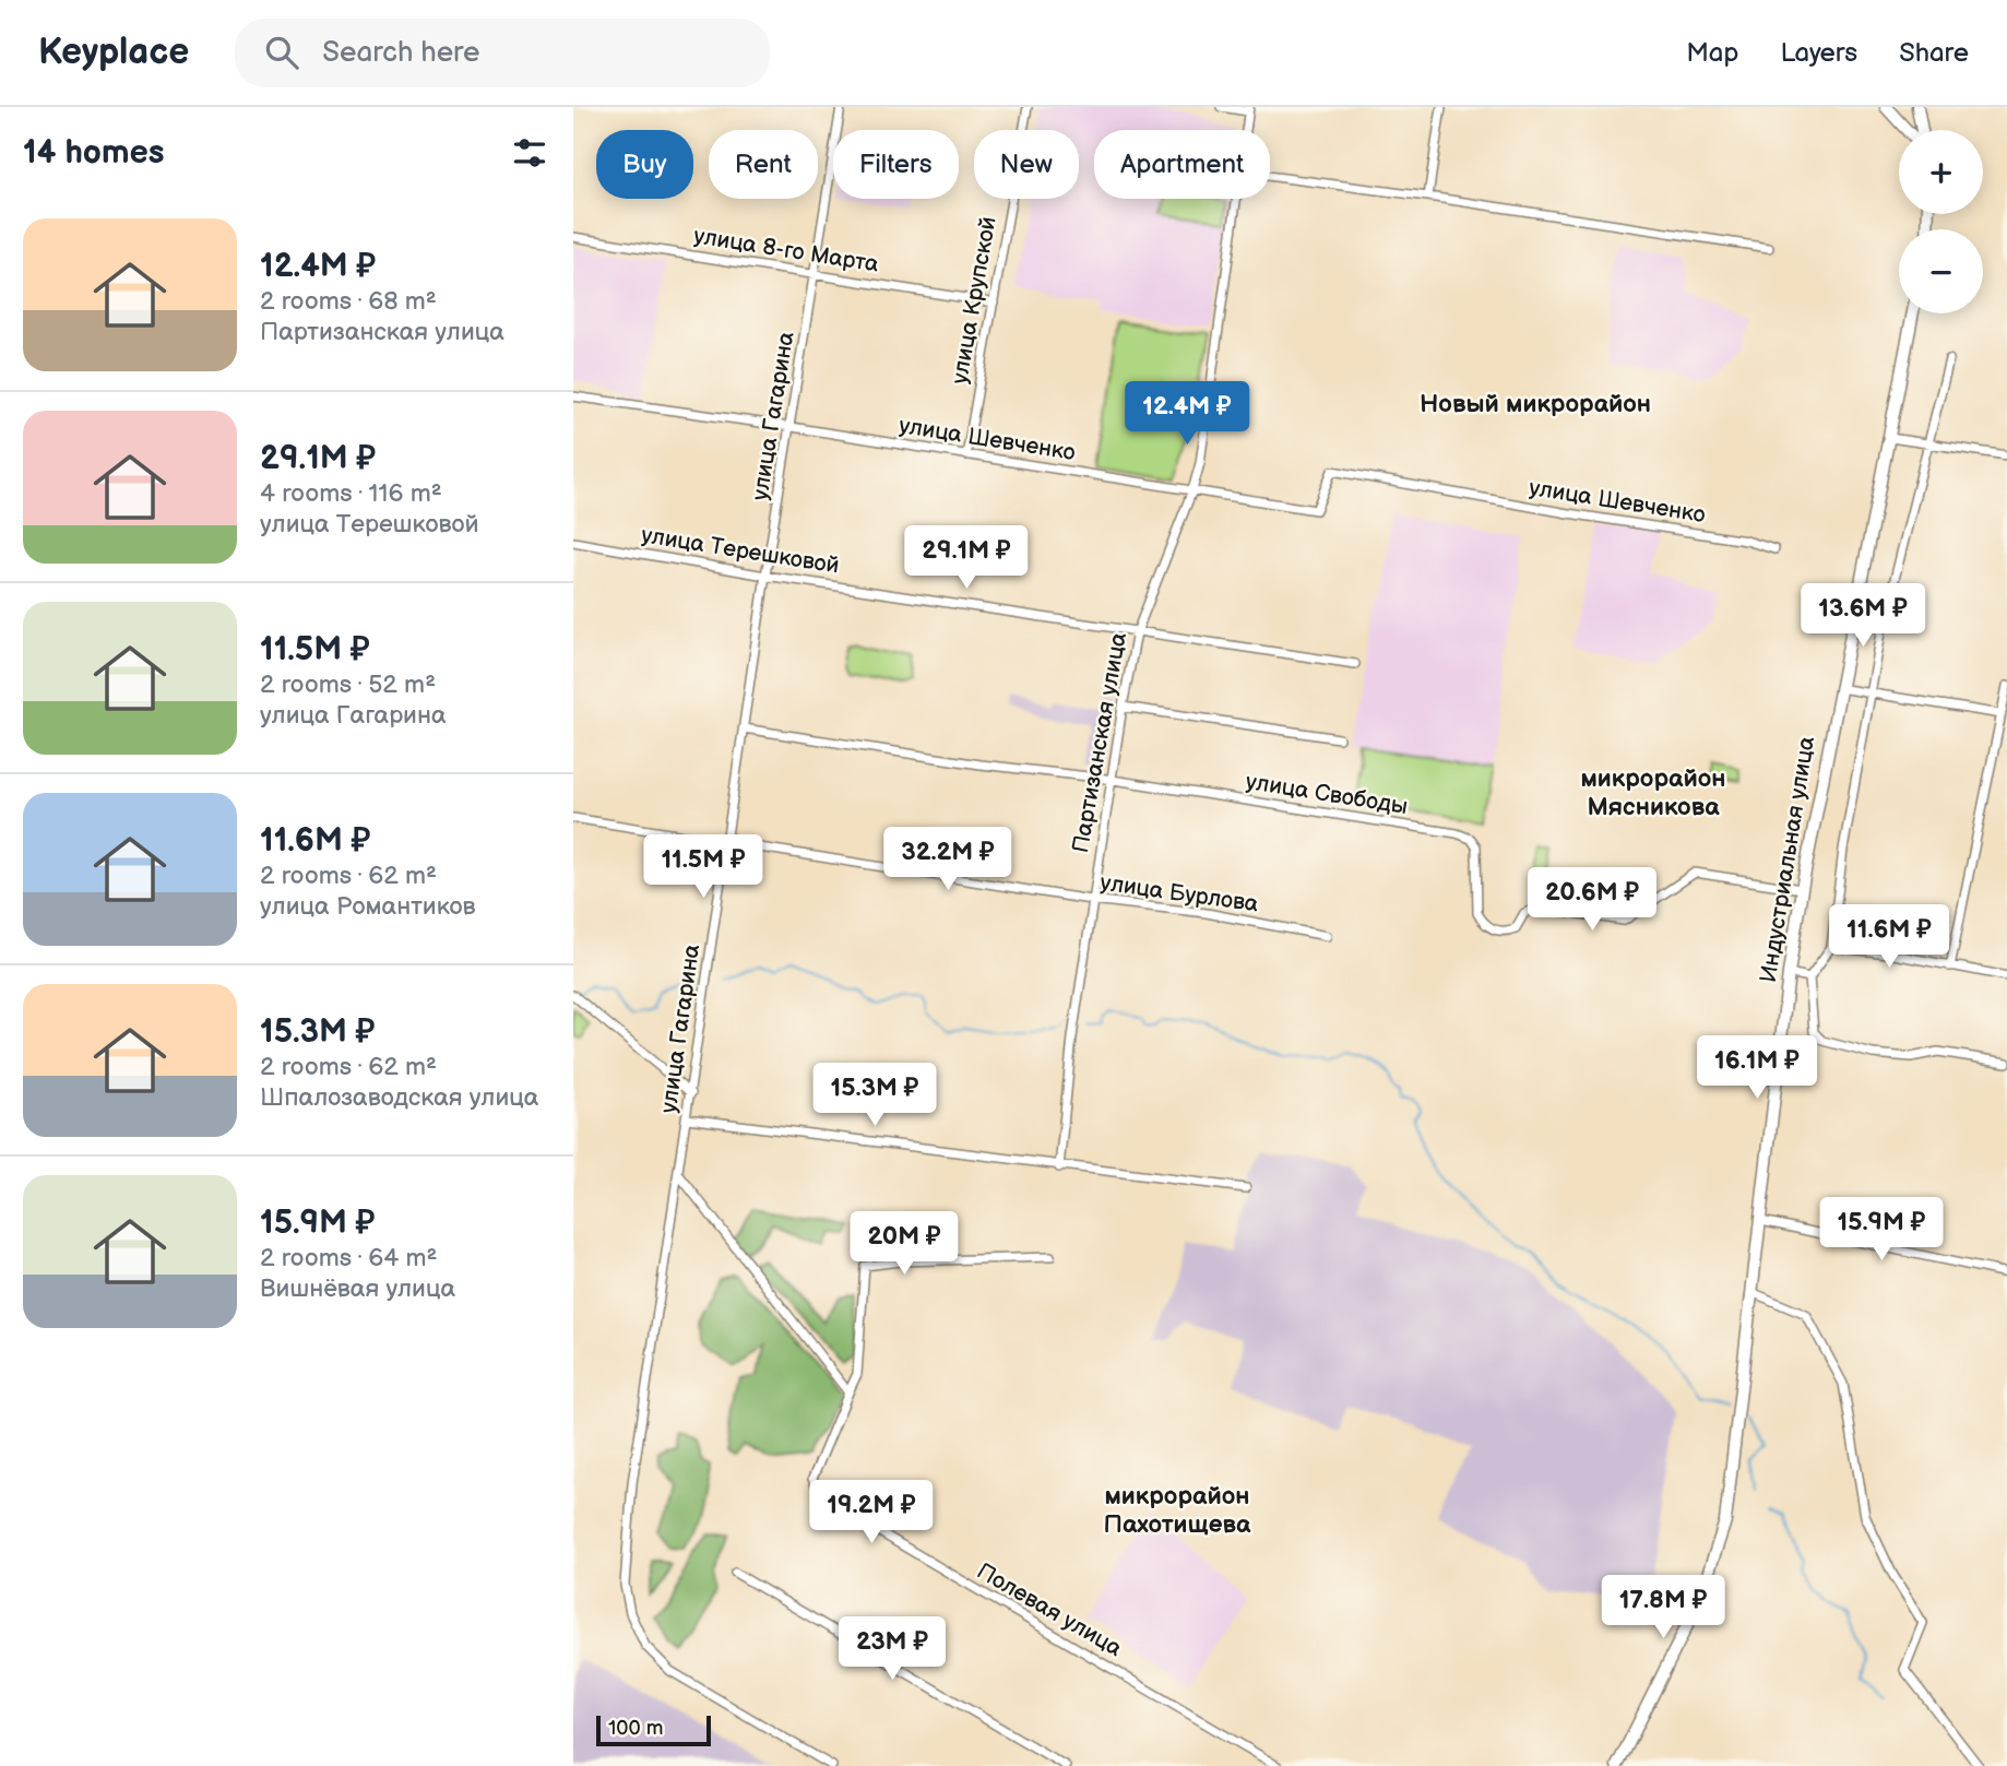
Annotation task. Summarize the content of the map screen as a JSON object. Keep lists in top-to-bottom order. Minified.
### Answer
{"streets":{"street":["улица 8-го Марта","улица Крупской","улица Гагарина","улица Шевченко","улица Терешковой","Партизанская улица","улица Свободы","Индустриальная улица","улица Бурлова","Полевая улица"]},"crossings":[["улица 8-го Марта","улица Крупской"],["улица 8-го Марта","улица Гагарина"],["улица Крупской","улица Шевченко"],["улица Гагарина","улица Шевченко"],["улица Гагарина","улица Терешковой"],["улица Гагарина","улица Свободы"],["улица Гагарина","улица Бурлова"],["улица Шевченко","Партизанская улица"],["улица Терешковой","Партизанская улица"],["Партизанская улица","улица Свободы"],["Партизанская улица","улица Бурлова"],["улица Свободы","Индустриальная улица"]],"districts":["Новый микрорайон","микрорайон Мясникова","микрорайон Пахотищева"],"scale_bar":"100 m","page":{"header":"Keyplace","search":"Search here","nav":["Map","Layers","Share"],"heading":"14 homes","map_buttons":["+","−"],"chip":["Buy","Rent","Filters","New","Apartment"],"list":[{"name":"12.4M ₽","note":"2 rooms · 68 m² · Партизанская улица"},{"name":"29.1M ₽","note":"4 rooms · 116 m² · улица Терешковой"},{"name":"11.5M ₽","note":"2 rooms · 52 m² · улица Гагарина"},{"name":"11.6M ₽","note":"2 rooms · 62 m² · улица Романтиков"},{"name":"15.3M ₽","note":"2 rooms · 62 m² · Шпалозаводская улица"},{"name":"15.9M ₽","note":"2 rooms · 64 m² · Вишнёвая улица"}],"price":["12.4M ₽","29.1M ₽","13.6M ₽","32.2M ₽","11.5M ₽","20.6M ₽","11.6M ₽","16.1M ₽","15.3M ₽","15.9M ₽","20M ₽","19.2M ₽","17.8M ₽","23M ₽"],"scale":"100 m"}}
